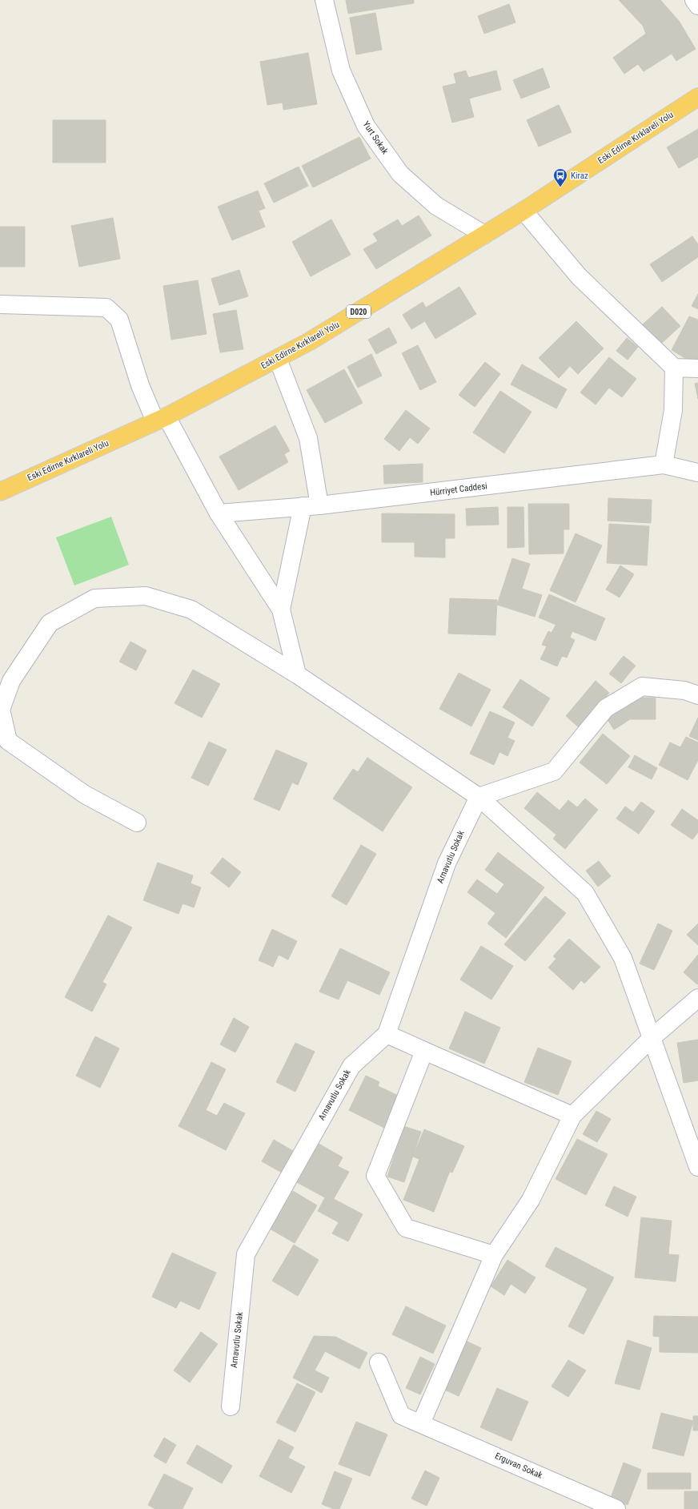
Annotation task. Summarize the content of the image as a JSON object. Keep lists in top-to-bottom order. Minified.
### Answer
{"streets":{"highway":["Eski Edirne Kırklareli Yolu","D020"],"street":["Yurt Sokak","Hürriyet Caddesi","Arnavutlu Sokak","Erguvan Sokak"]},"crossings":[["Yurt Sokak","Eski Edirne Kırklareli Yolu"]],"places":{"bus stop":["Kiraz"]}}
